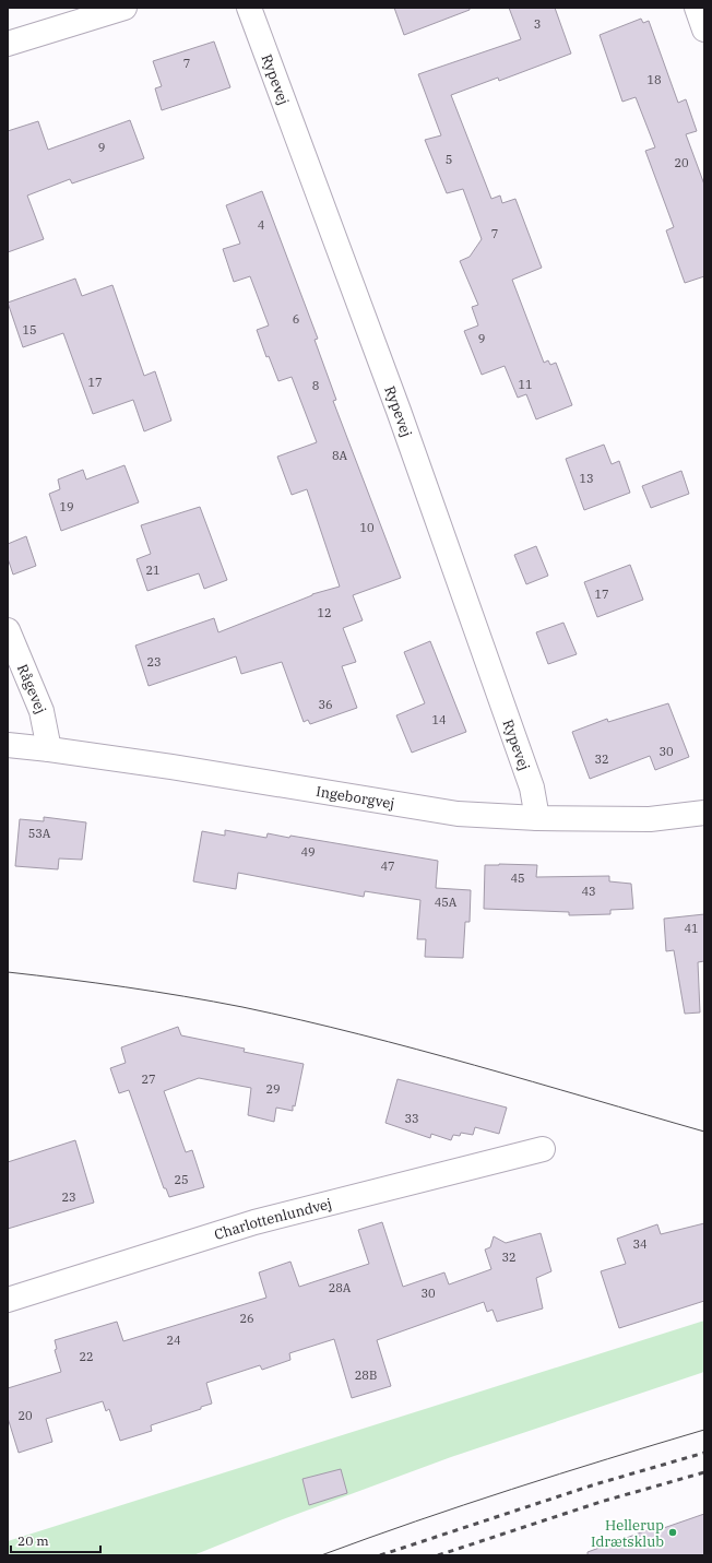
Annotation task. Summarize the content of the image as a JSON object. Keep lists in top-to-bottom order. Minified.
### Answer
{"streets":{"street":["Rypevej","Rågevej","Ingeborgvej","Charlottenlundvej"]},"crossings":[["Rypevej","Ingeborgvej"],["Rågevej","Ingeborgvej"]],"places":["Hellerup Idrætsklub"],"house_numbers":["3","7","18","9","5","20","4","7","6","15","9","17","11","8","8A","13","19","10","21","17","12","23","36","14","30","32","53A","49","47","45","43","45A","41","27","29","33","25","23","34","32","28A","30","26","24","22","28B","20"],"scale_bar":"20 m"}
